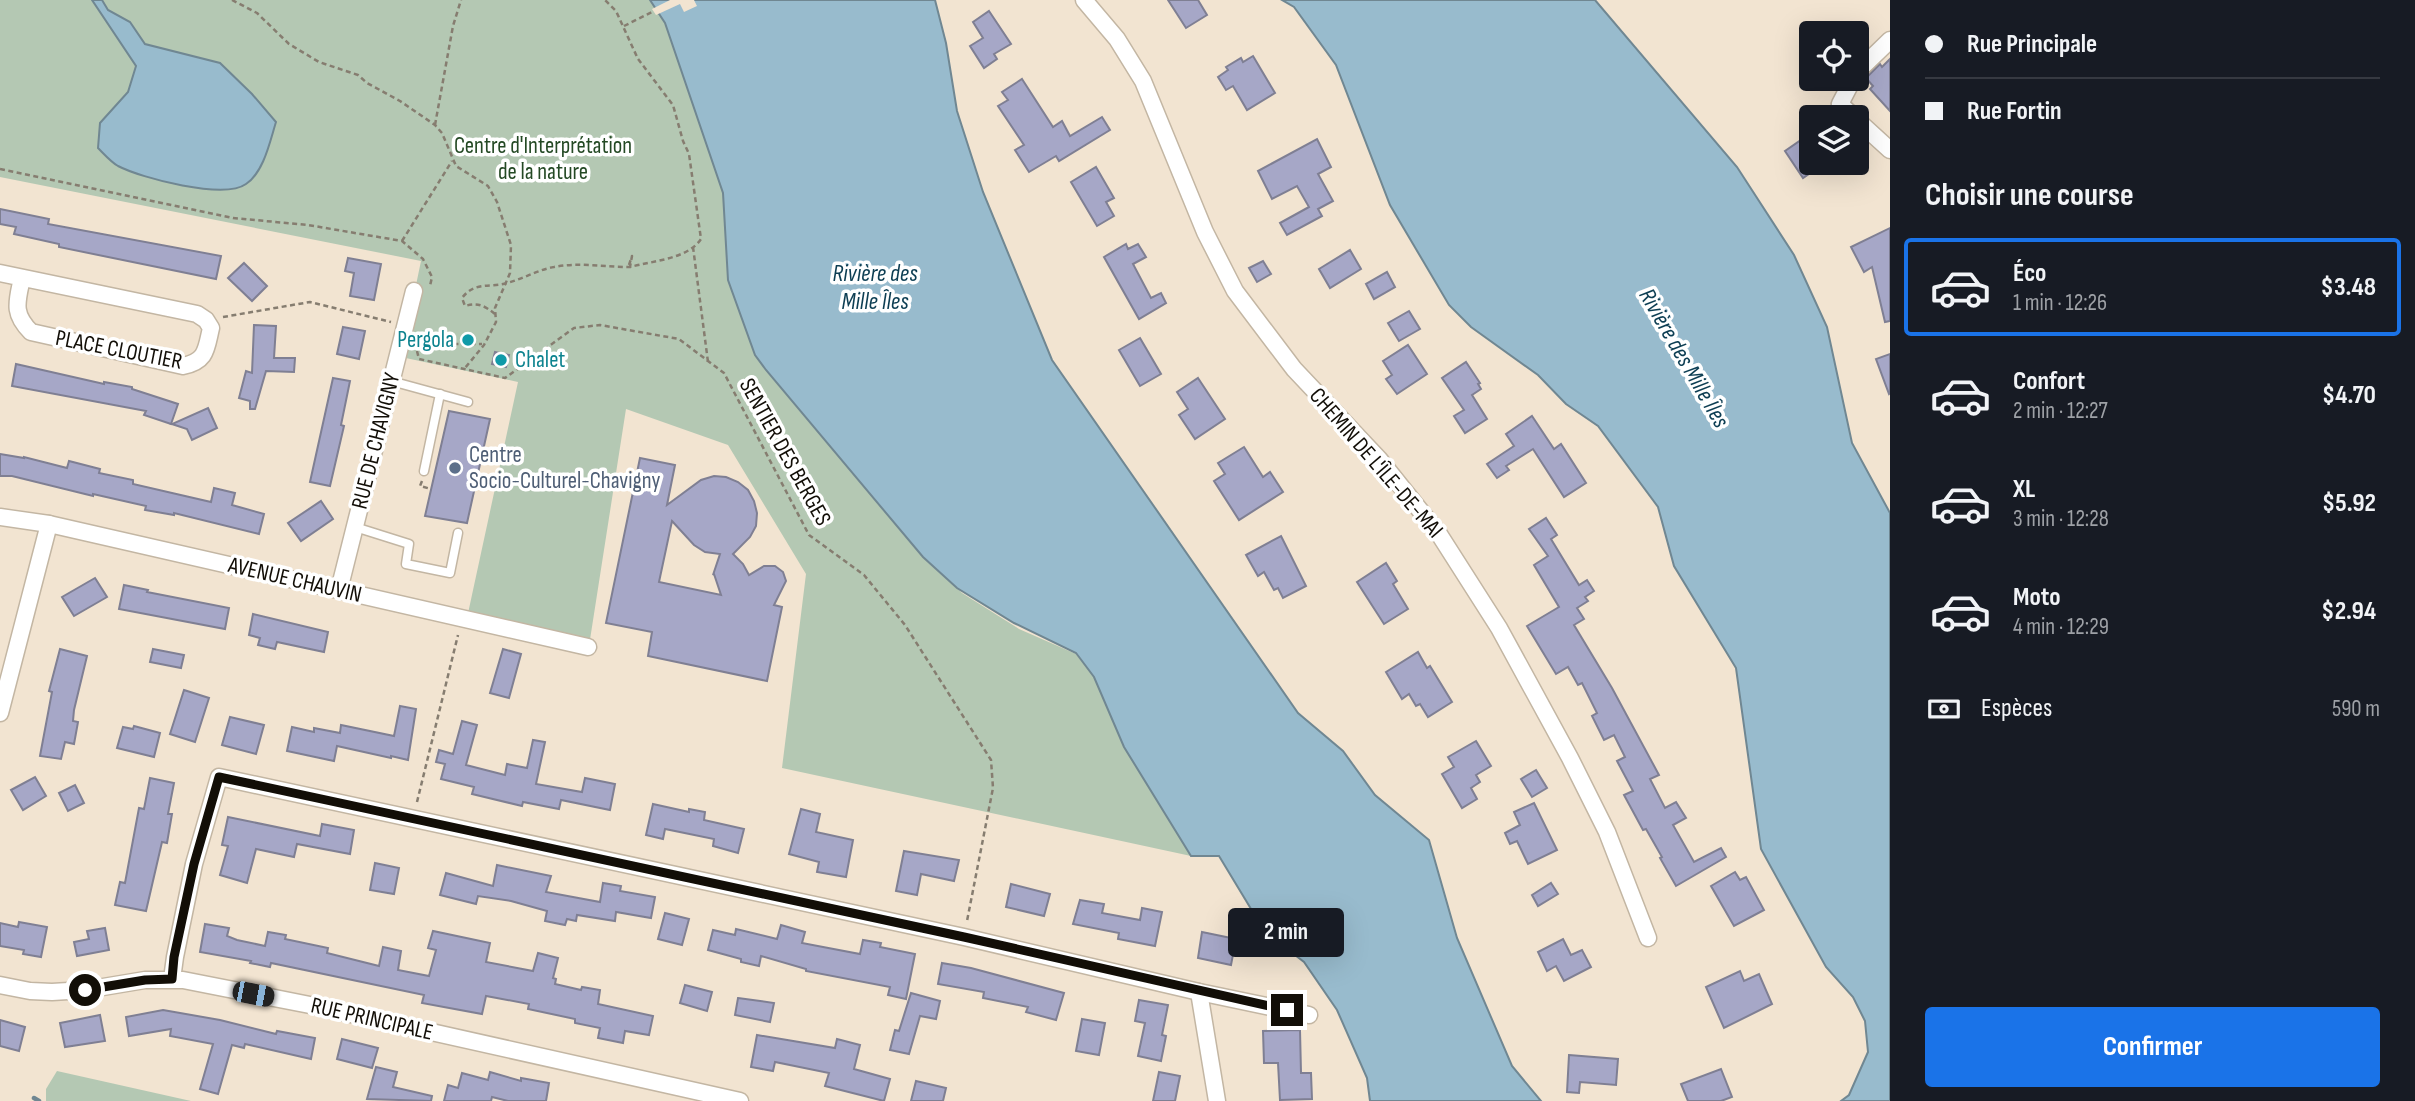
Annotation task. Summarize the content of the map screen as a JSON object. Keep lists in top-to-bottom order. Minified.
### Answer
{"streets":{"street":["PLACE CLOUTIER","RUE DE CHAVIGNY","CHEMIN DE L'ÎLE-DE-MAI","AVENUE CHAUVIN","RUE PRINCIPALE"],"path":["SENTIER DES BERGES"]},"crossings":[["RUE DE CHAVIGNY","AVENUE CHAUVIN"]],"water":["Rivière des Mille Îles"],"parks":["Centre d'Interprétation de la nature"],"places":["Pergola","Chalet","Centre Socio-Culturel-Chavigny"],"page":{"banner":["Rue Principale","Rue Fortin"],"heading":"Choisir une course","list":[{"name":"Éco","note":"1 min · 12:26","value":"$3.48"},{"name":"Confort","note":"2 min · 12:27","value":"$4.70"},{"name":"XL","note":"3 min · 12:28","value":"$5.92"},{"name":"Moto","note":"4 min · 12:29","value":"$2.94"}],"pay":["Espèces","590 m"],"bubble":"2 min","buttons":"Confirmer"}}
